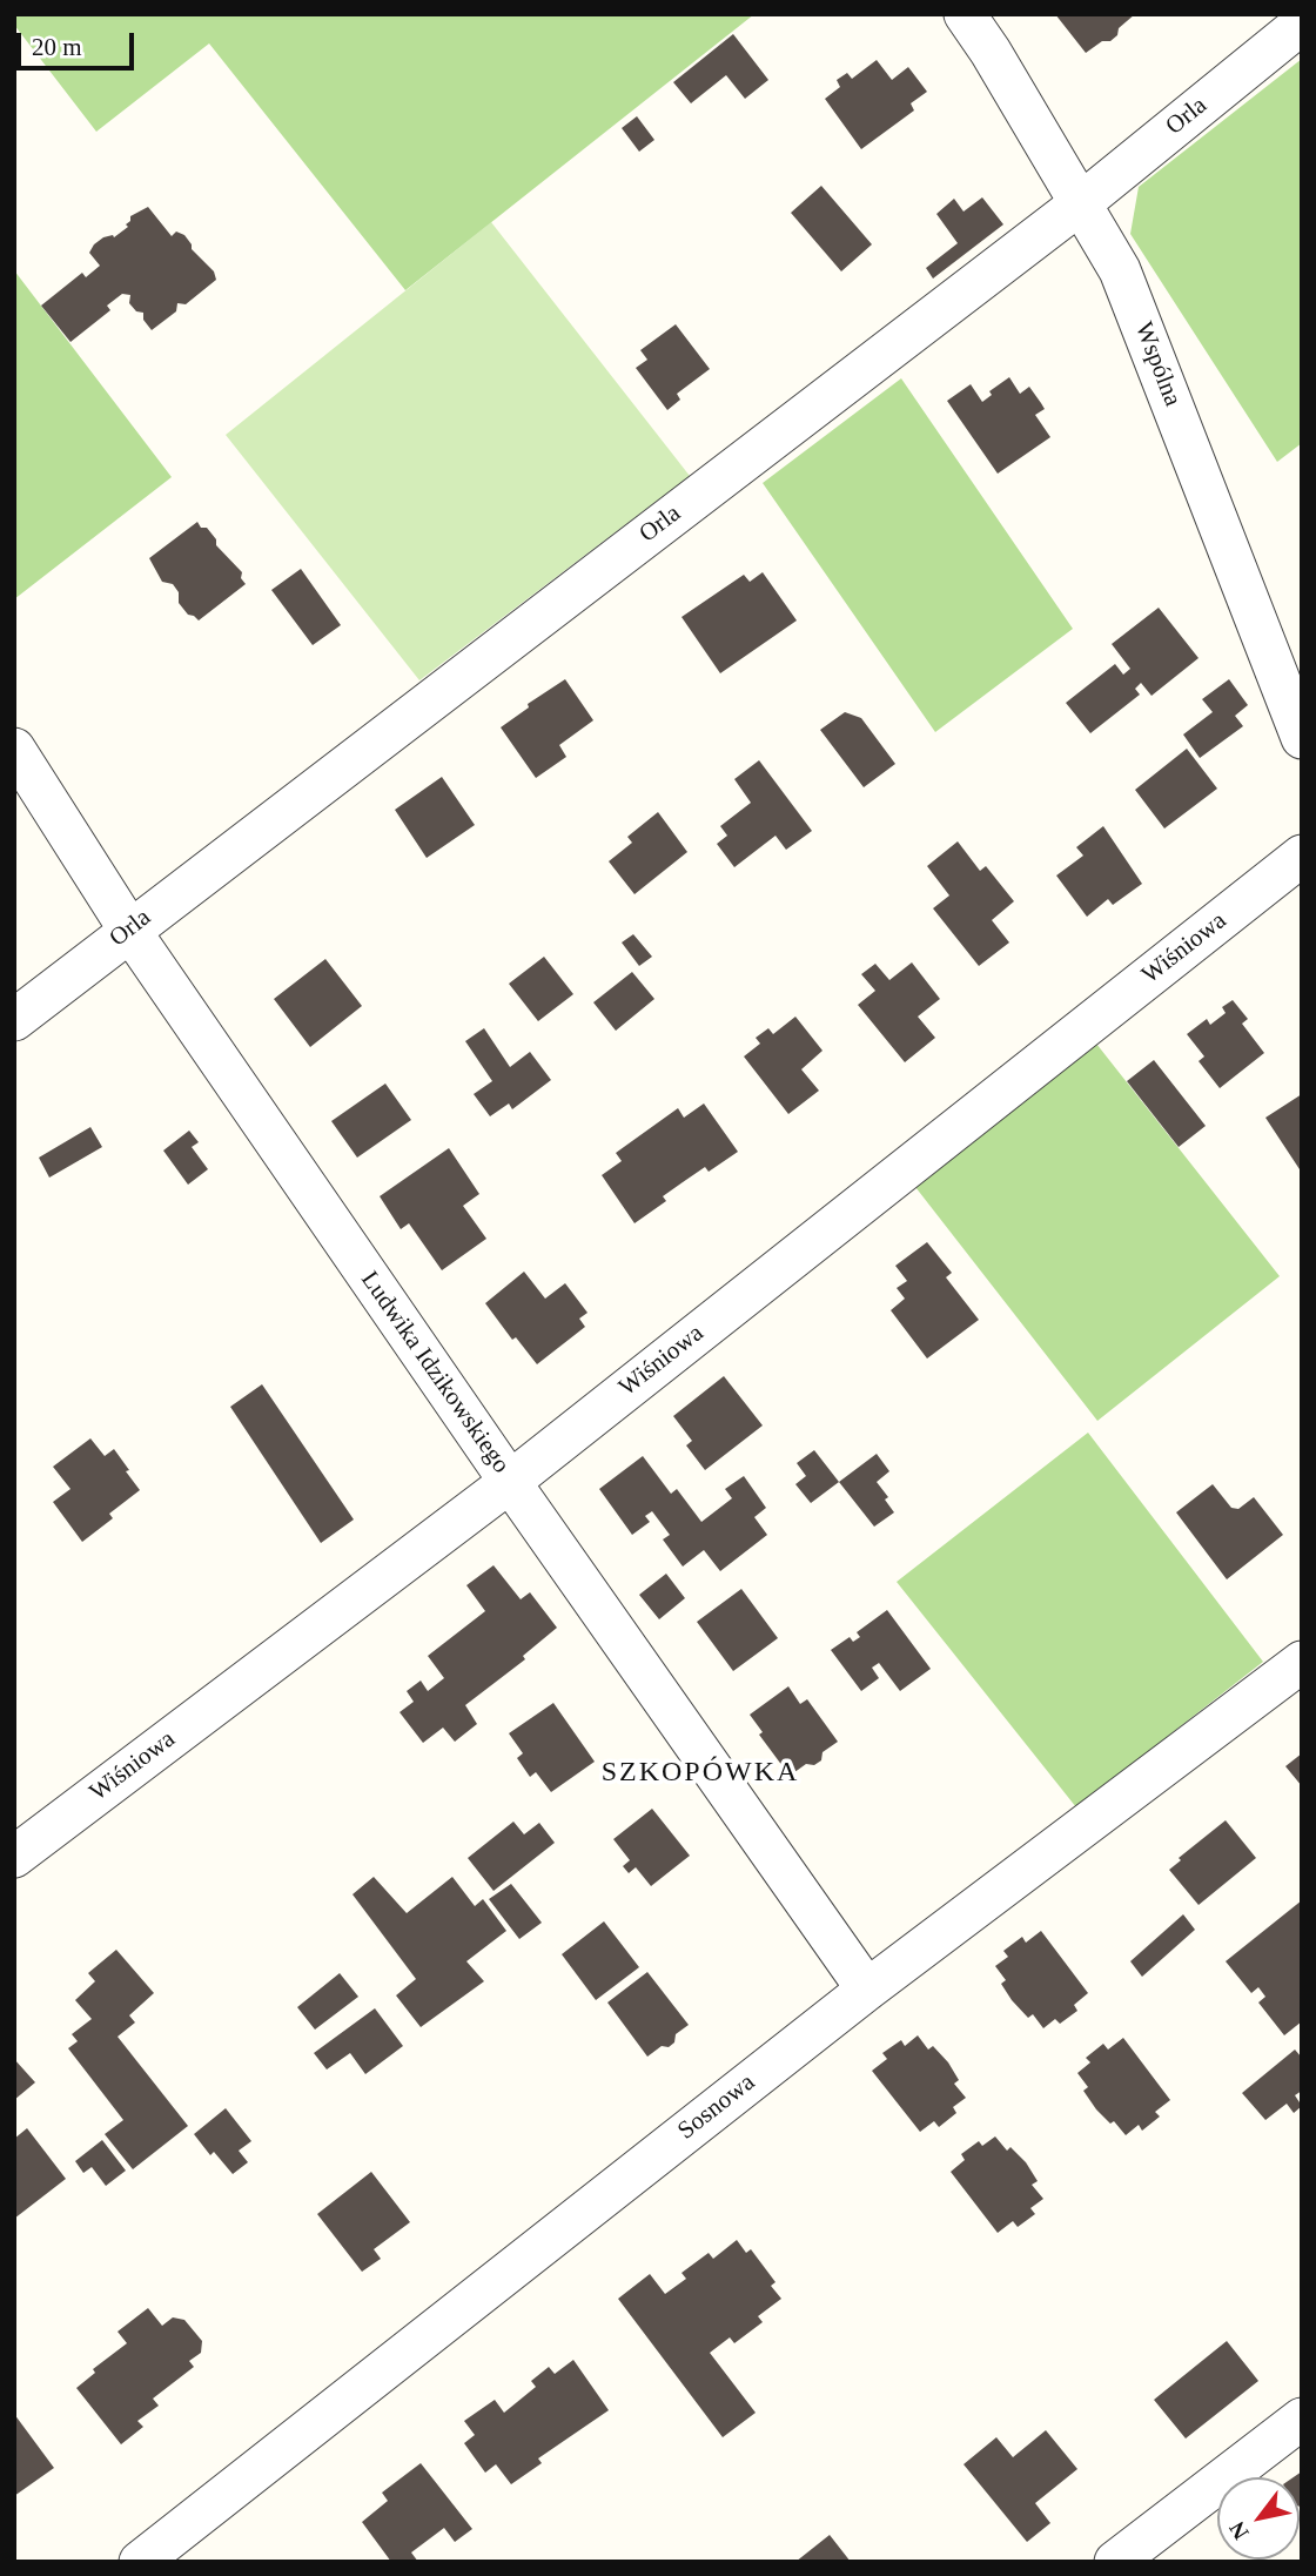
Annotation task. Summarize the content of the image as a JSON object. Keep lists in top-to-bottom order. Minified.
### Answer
{"streets":{"street":["Orla","Wspólna","Wiśniowa","Ludwika Idzikowskiego","Sosnowa"]},"crossings":[["Orla","Wspólna"],["Orla","Ludwika Idzikowskiego"],["Wiśniowa","Ludwika Idzikowskiego"],["Ludwika Idzikowskiego","Sosnowa"]],"districts":["SZKOPÓWKA"],"scale_bar":"20 m","north":"bottom left"}
